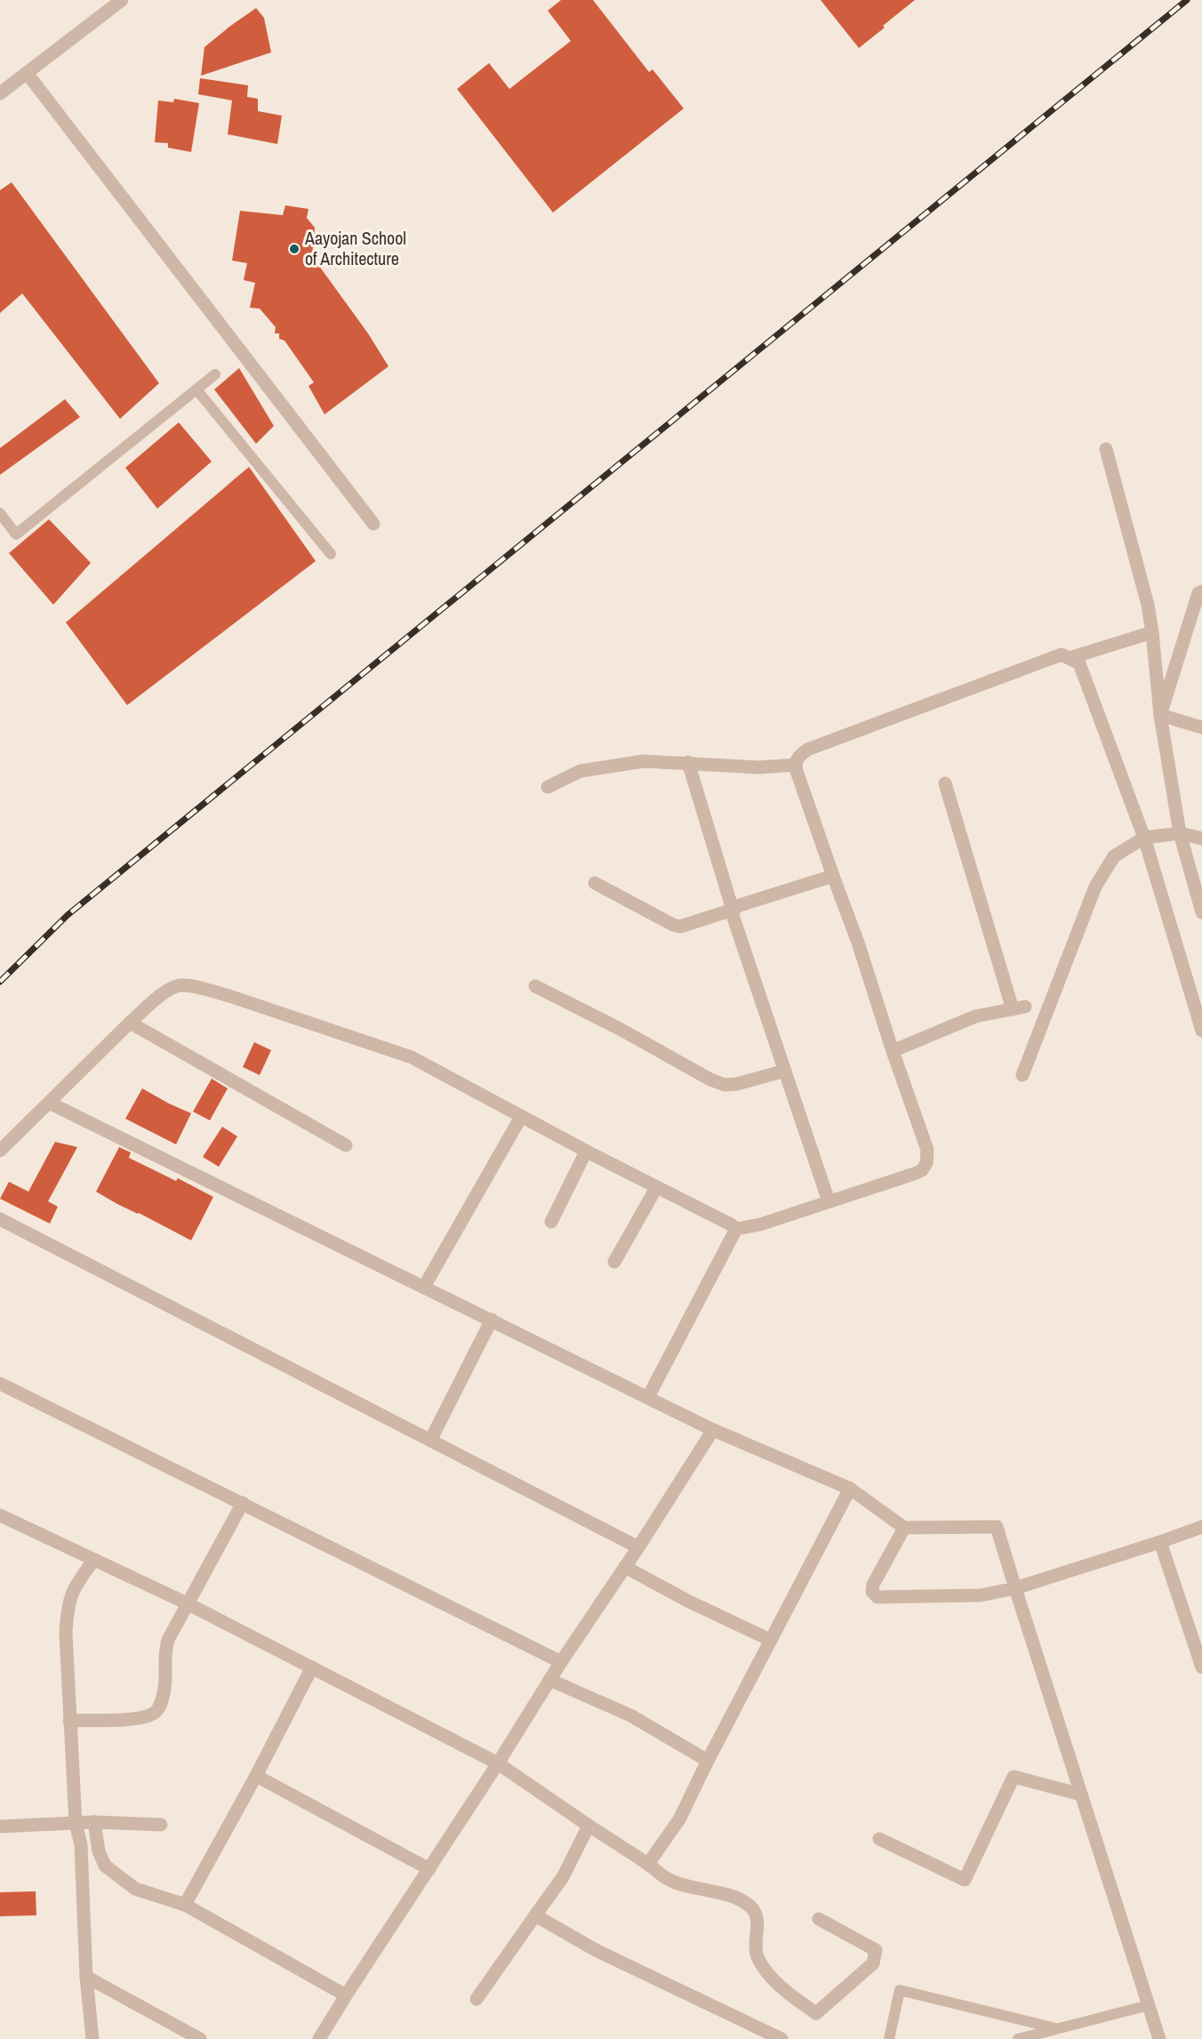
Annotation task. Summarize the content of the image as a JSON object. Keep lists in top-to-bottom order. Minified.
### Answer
{"places":["Aayojan School of Architecture"]}
